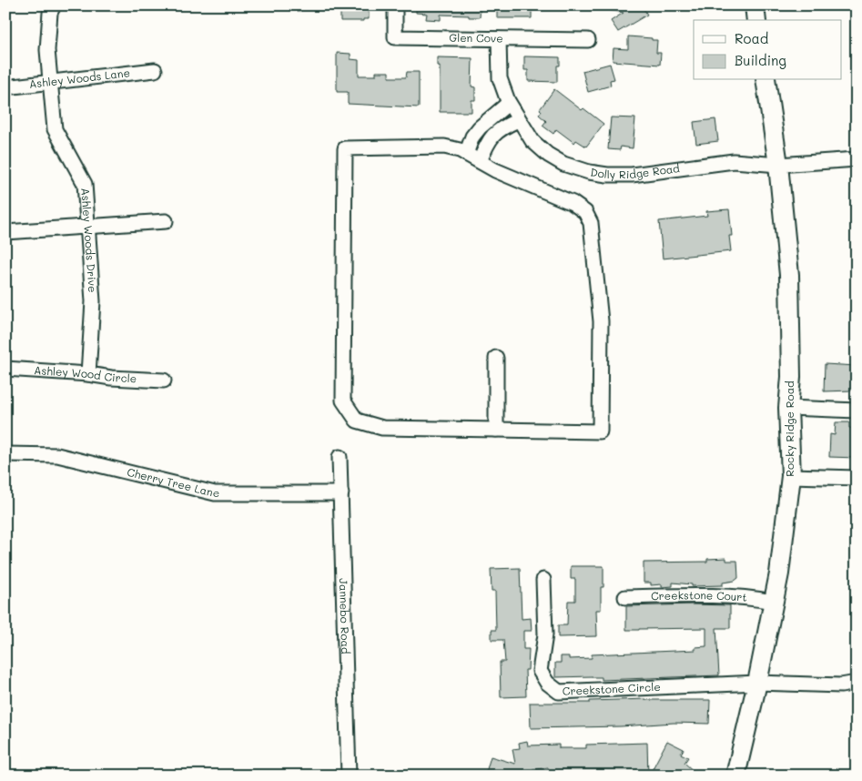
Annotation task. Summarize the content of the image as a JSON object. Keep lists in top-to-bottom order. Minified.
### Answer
{"streets":{"main road":["Rocky Ridge Road"],"street":["Glen Cove","Ashley Woods Lane","Dolly Ridge Road","Ashley Woods Drive","Ashley Wood Circle","Cherry Tree Lane","Creekstone Court","Jannebo Road","Creekstone Circle"]},"crossings":[["Glen Cove","Dolly Ridge Road"],["Ashley Woods Lane","Ashley Woods Drive"],["Dolly Ridge Road","Rocky Ridge Road"],["Ashley Woods Drive","Ashley Wood Circle"],["Rocky Ridge Road","Creekstone Court"],["Rocky Ridge Road","Creekstone Circle"],["Cherry Tree Lane","Jannebo Road"]],"legend":["Road","Building"]}
